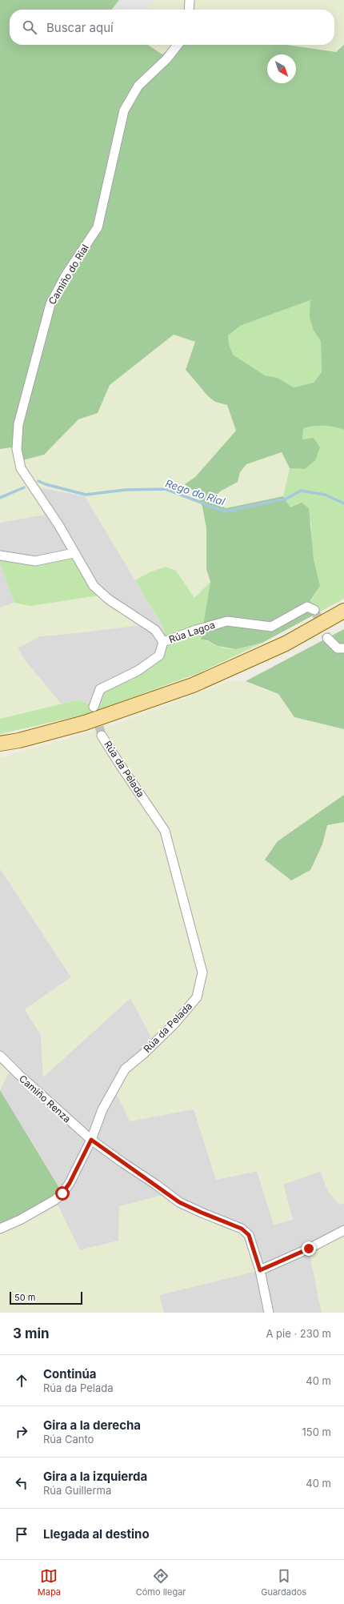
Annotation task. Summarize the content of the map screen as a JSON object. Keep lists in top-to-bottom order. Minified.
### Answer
{"streets":{"street":["Camiño do Rial","Rúa Lagoa","Rúa da Pelada","Camiño Renza"]},"crossings":[["Camiño do Rial","Rúa Lagoa"],["Rúa da Pelada","Camiño Renza"]],"water":["Rego do Rial"],"scale_bar":"50 m","north":"bottom right","page":{"search":"Buscar aquí","scale":"50 m","heading":["3 min","A pie · 230 m"],"list":[["Continúa","Rúa da Pelada","40 m"],["Gira a la derecha","Rúa Canto","150 m"],["Gira a la izquierda","Rúa Guillerma","40 m"],"Llegada al destino"],"nav":["Mapa","Cómo llegar","Guardados"]}}
